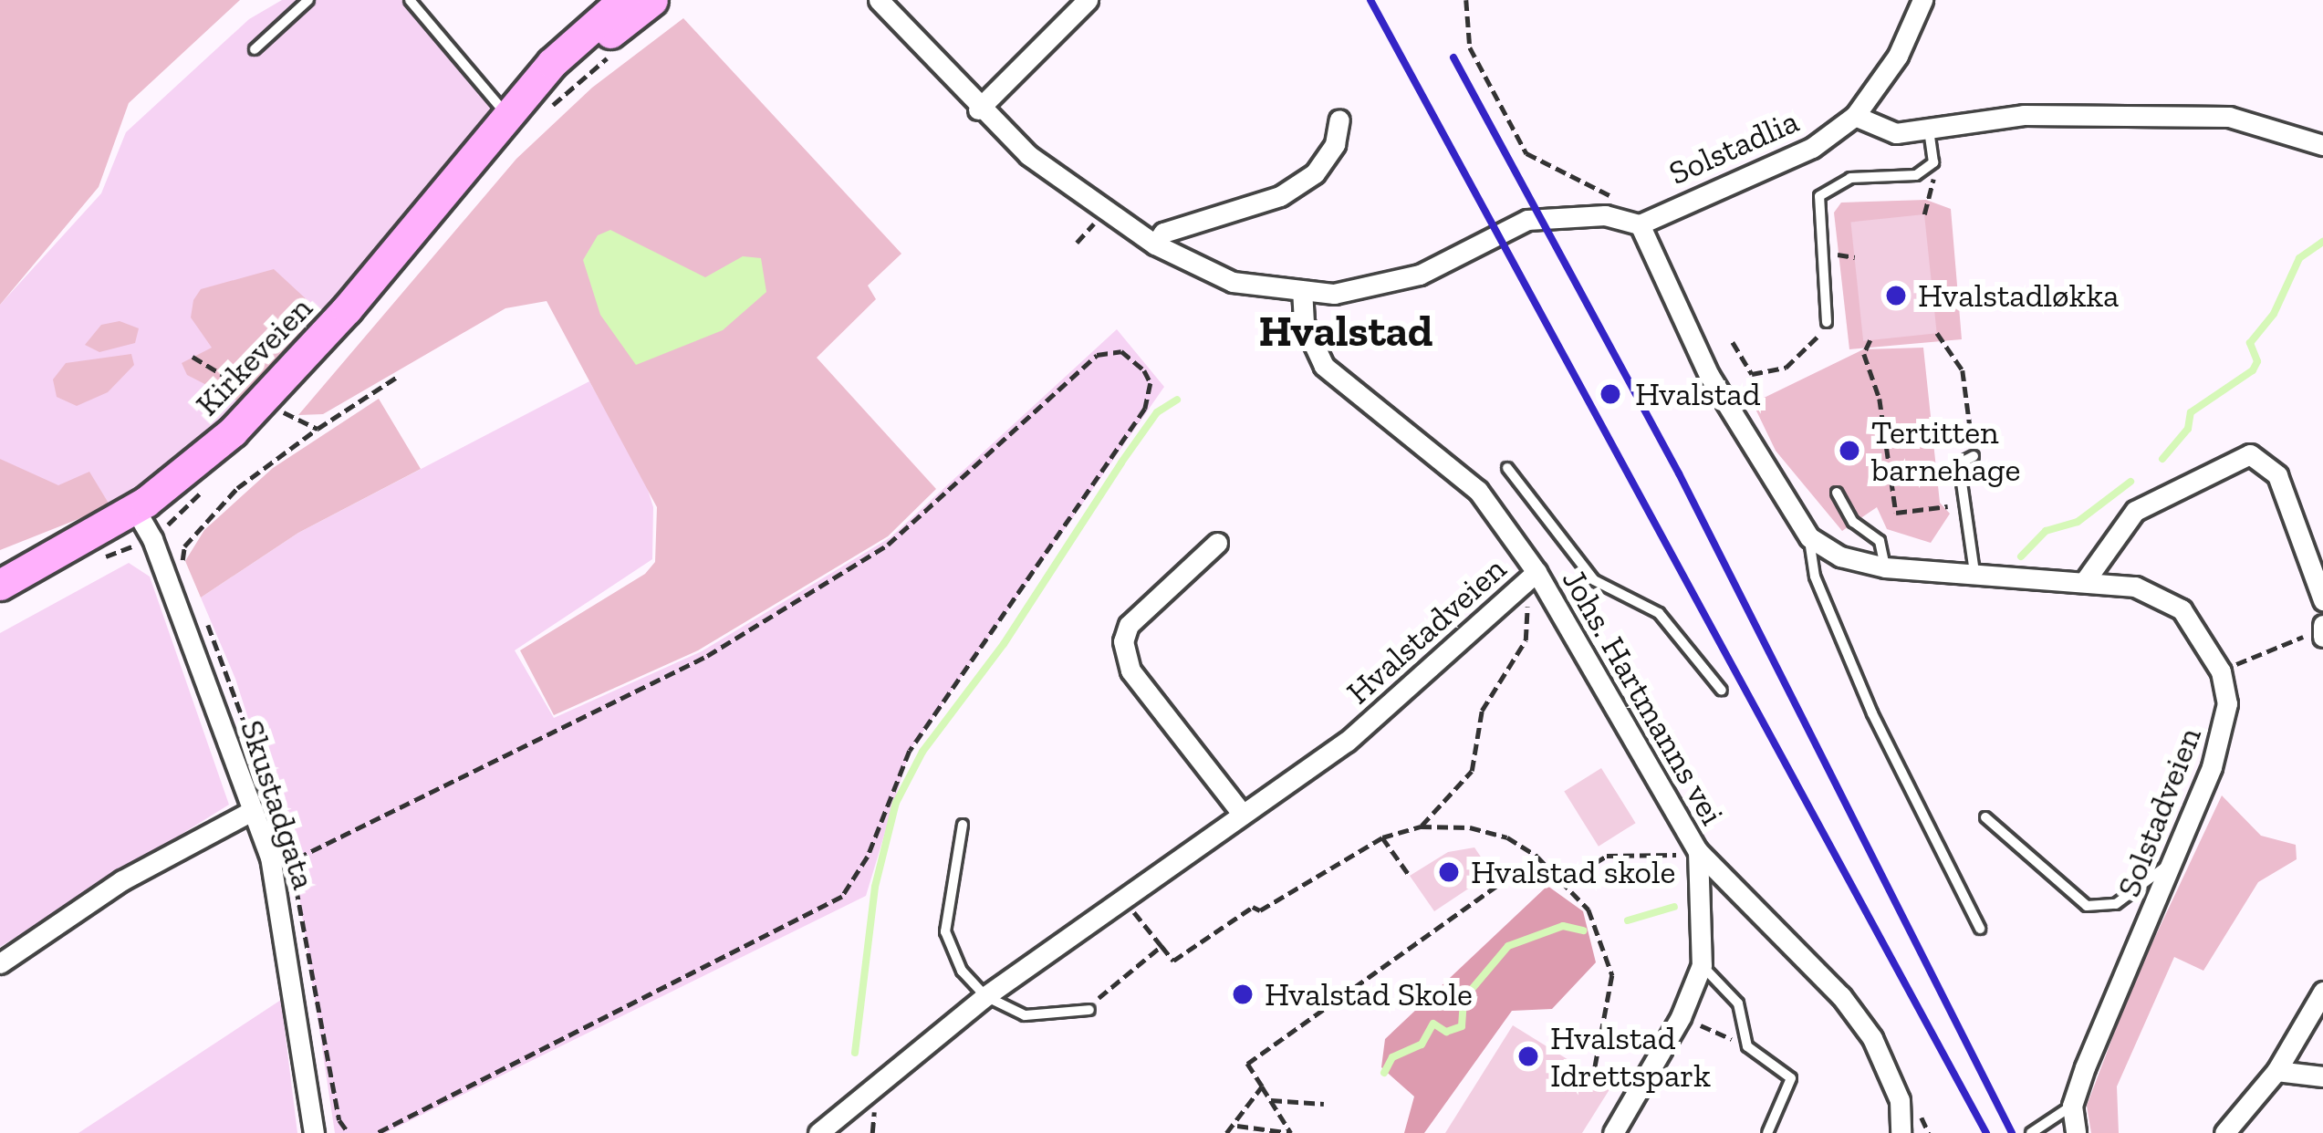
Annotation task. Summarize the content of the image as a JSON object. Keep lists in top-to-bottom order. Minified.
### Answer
{"streets":{"main road":["Kirkeveien"],"street":["Solstadlia","Hvalstadveien","Johs. Hartmanns vei","Skustadgata","Solstadveien"]},"crossings":[["Kirkeveien","Skustadgata"],["Hvalstadveien","Johs. Hartmanns vei"]],"districts":["Hvalstad"],"places":["Hvalstadløkka","Hvalstad","Tertitten barnehage","Hvalstad skole","Hvalstad Skole","Hvalstad Idrettspark"]}
